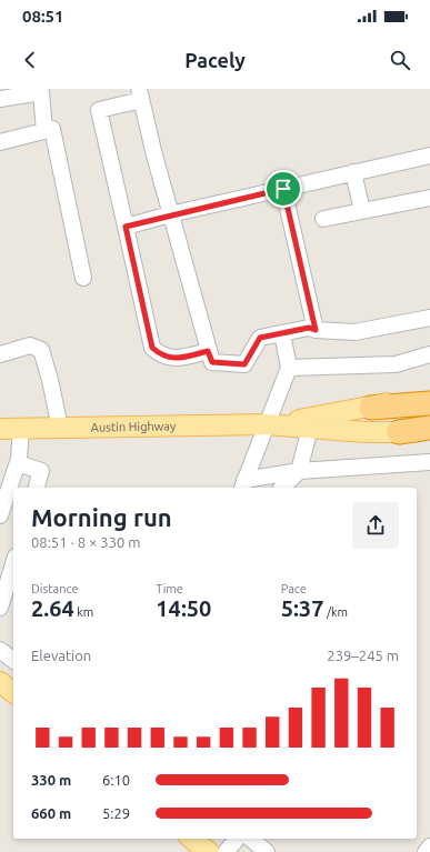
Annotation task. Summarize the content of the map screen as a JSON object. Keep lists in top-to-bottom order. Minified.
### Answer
{"streets":{"main road":["Austin Highway"]},"page":{"status":"08:51","header":"Pacely","heading":["Morning run","08:51 · 8 × 330 m"],"stats":[["Distance","2.64 km"],["Time","14:50"],["Pace","5:37 /km"]],"chart":["Elevation","239–245 m"],"list":[{"name":"330 m","note":"6:10"},{"name":"660 m","note":"5:29"}]}}
